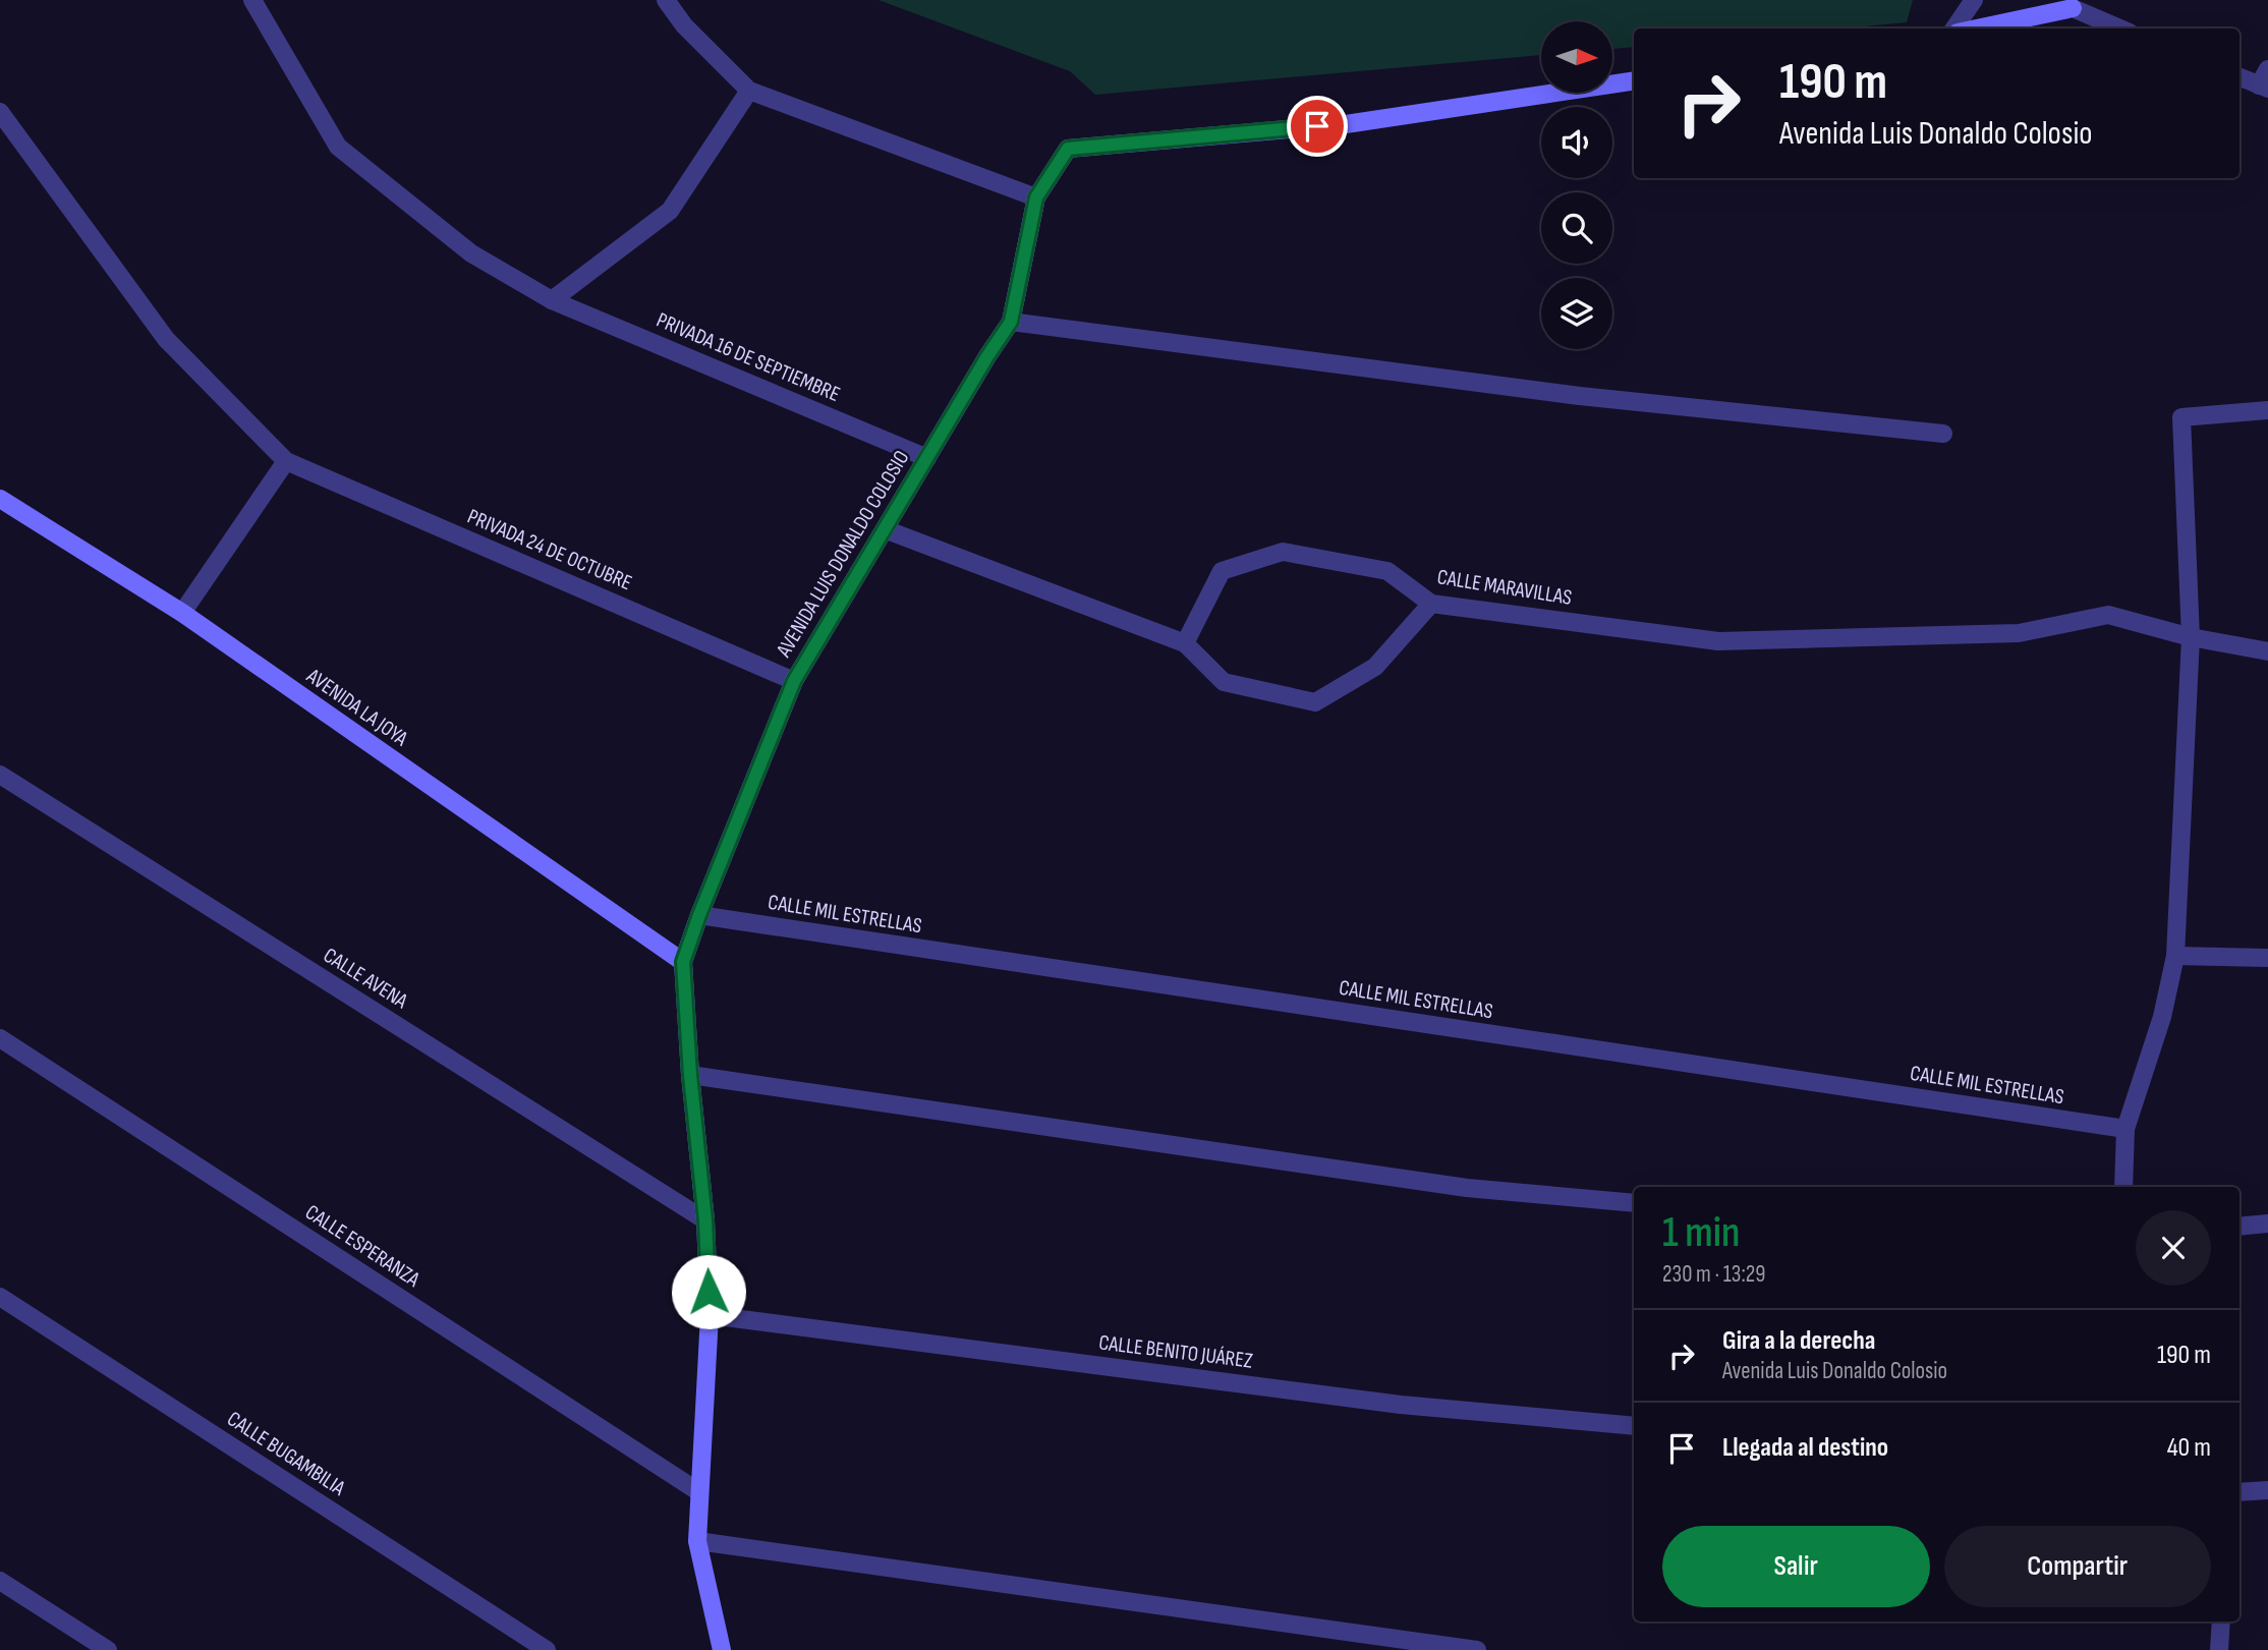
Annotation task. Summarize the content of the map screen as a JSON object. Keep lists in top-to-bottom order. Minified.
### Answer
{"streets":{"main road":["AVENIDA LUIS DONALDO COLOSIO","AVENIDA LA JOYA"],"street":["PRIVADA 16 DE SEPTIEMBRE","PRIVADA 24 DE OCTUBRE","CALLE MARAVILLAS","CALLE MIL ESTRELLAS","CALLE AVENA","CALLE ESPERANZA","CALLE BENITO JUÁREZ","CALLE BUGAMBILIA"]},"crossings":[["PRIVADA 16 DE SEPTIEMBRE","AVENIDA LUIS DONALDO COLOSIO"],["PRIVADA 24 DE OCTUBRE","AVENIDA LUIS DONALDO COLOSIO"],["AVENIDA LUIS DONALDO COLOSIO","AVENIDA LA JOYA"],["AVENIDA LUIS DONALDO COLOSIO","CALLE MIL ESTRELLAS"],["AVENIDA LUIS DONALDO COLOSIO","CALLE AVENA"],["AVENIDA LUIS DONALDO COLOSIO","CALLE ESPERANZA"],["AVENIDA LUIS DONALDO COLOSIO","CALLE BENITO JUÁREZ"]],"north":"right","page":{"turn":["190 m","Avenida Luis Donaldo Colosio"],"heading":["1 min","230 m · 13:29"],"list":[{"name":"Gira a la derecha","note":"Avenida Luis Donaldo Colosio","value":"190 m"},{"name":"Llegada al destino","value":"40 m"}],"buttons":["Salir","Compartir"]}}
